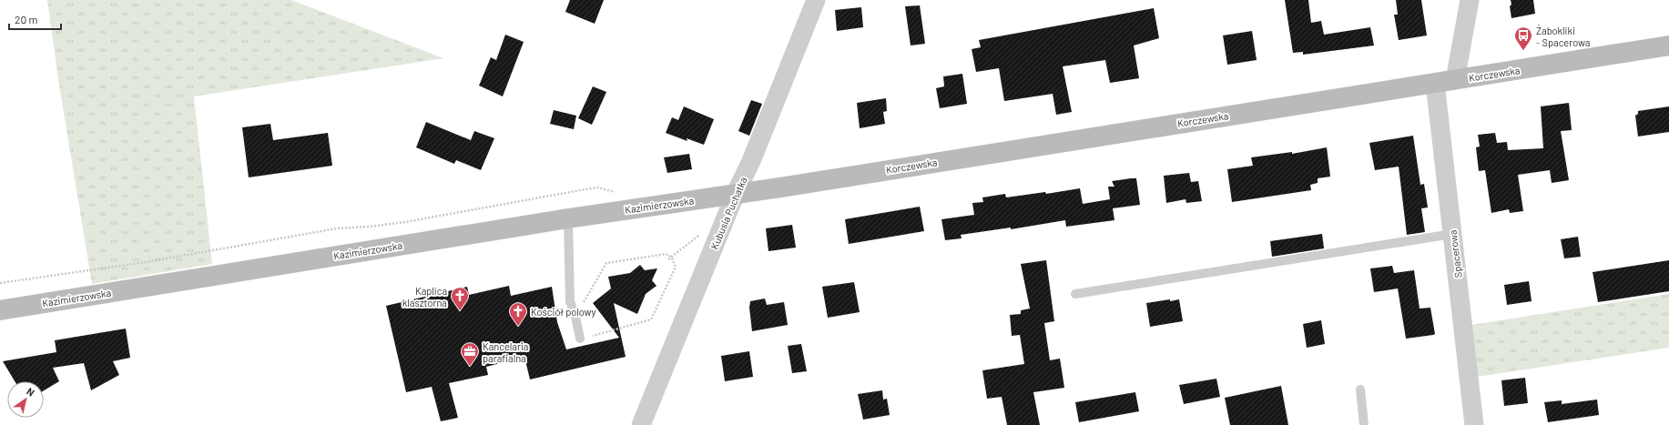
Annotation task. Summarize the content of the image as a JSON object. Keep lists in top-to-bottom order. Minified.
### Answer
{"streets":{"street":["Korczewska","Kazimierzowska","Kubusia Puchatka","Spacerowa"]},"crossings":[["Korczewska","Kazimierzowska"],["Korczewska","Kubusia Puchatka"],["Korczewska","Spacerowa"],["Kazimierzowska","Kubusia Puchatka"]],"places":{"bus stop":["Żabokliki - Spacerowa"],"church":["Kaplica klasztorna","Kościół polowy"],"office":["Kancelaria parafialna"]},"scale_bar":"20 m","north":"top right"}
